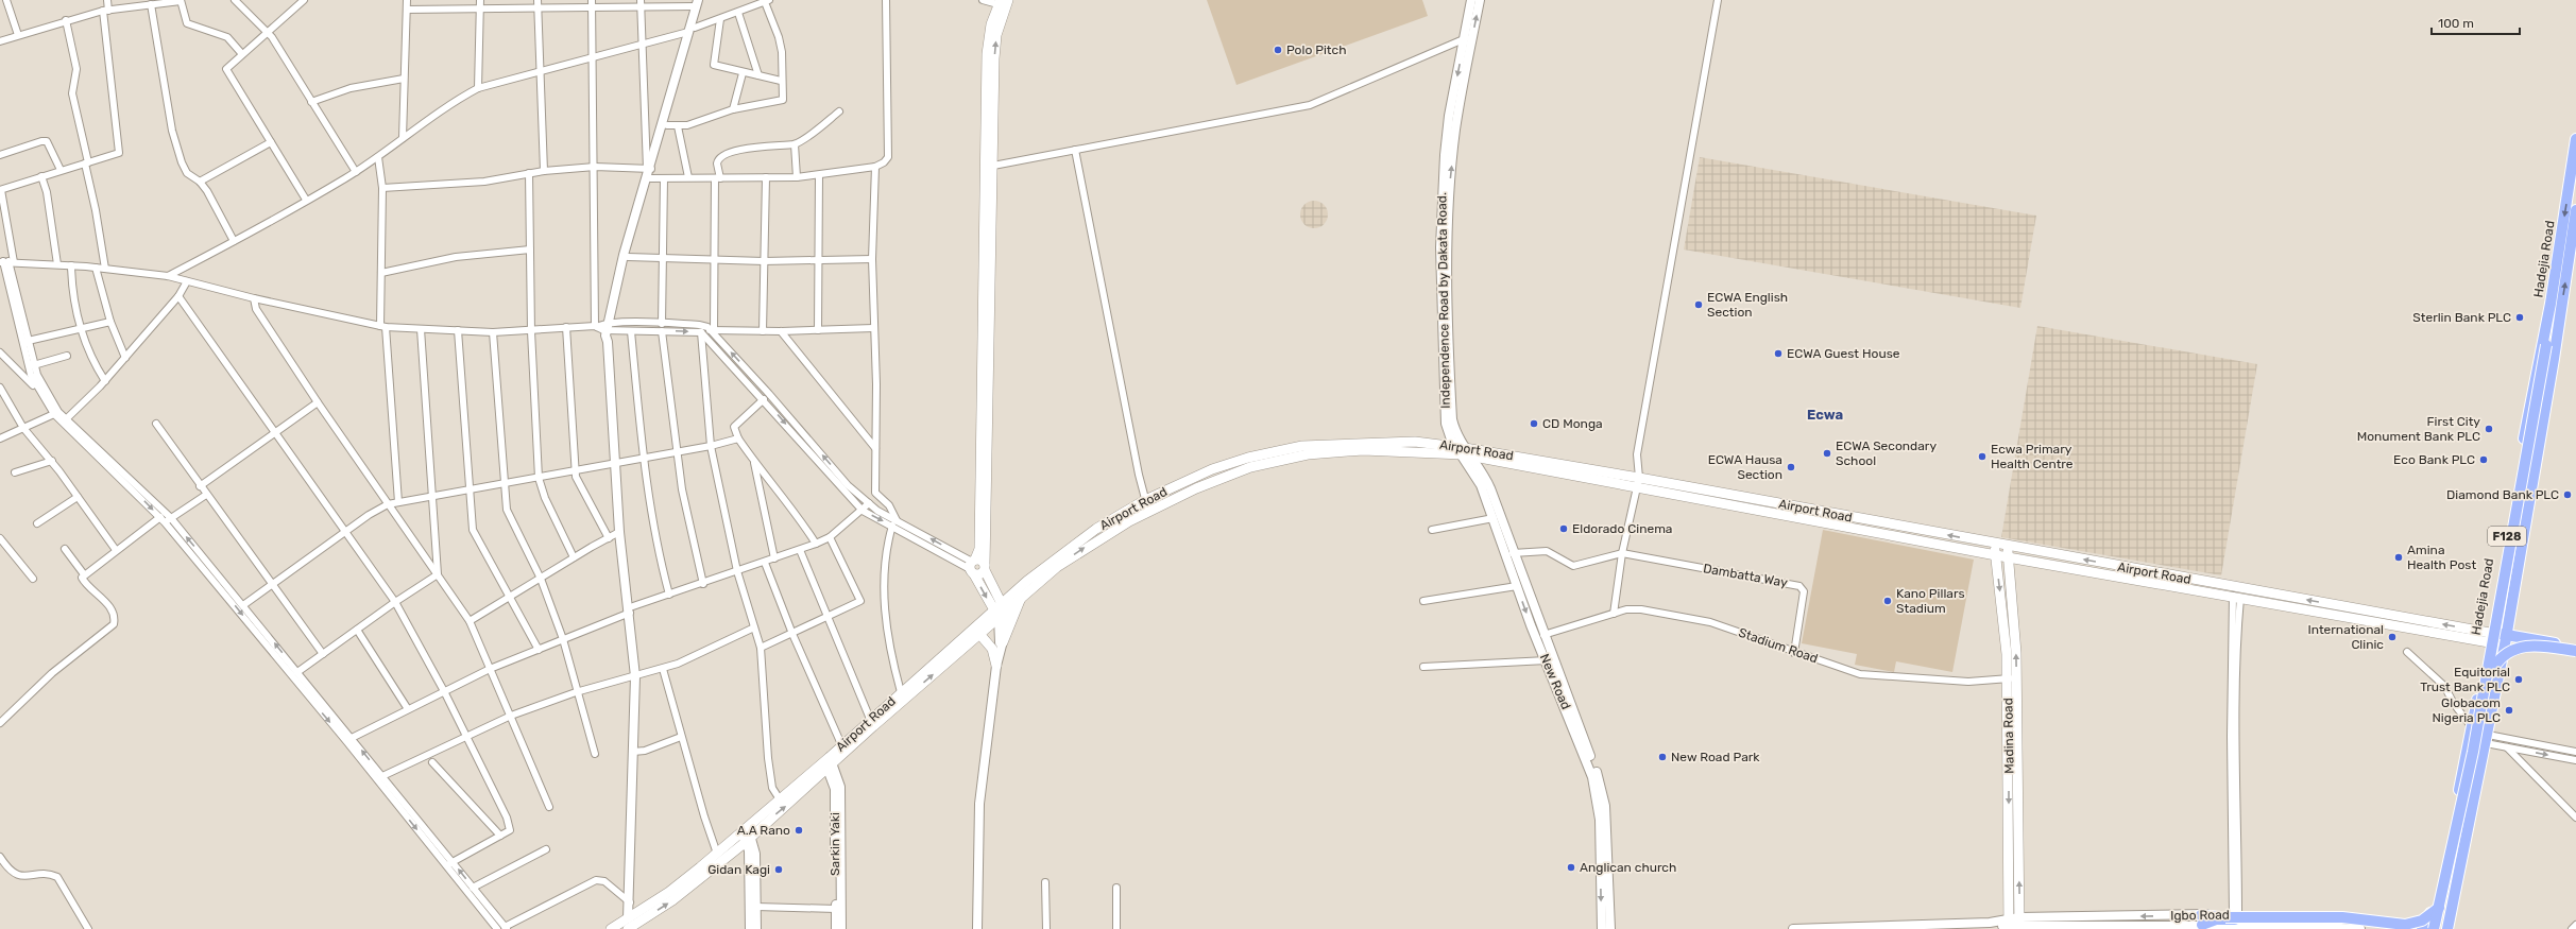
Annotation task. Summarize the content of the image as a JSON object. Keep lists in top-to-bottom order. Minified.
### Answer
{"streets":{"main road":["Hadejia Road","Airport Road","F128","Madina Road"],"street":["Independence Road by Dakata Road.","Dambatta Way","Stadium Road","New Road","Sarkin Yaki","Igbo Road"]},"crossings":[["Hadejia Road","Airport Road"],["Independence Road by Dakata Road.","Airport Road"],["Independence Road by Dakata Road.","New Road"],["Airport Road","New Road"],["Airport Road","Madina Road"],["Airport Road","Sarkin Yaki"],["Dambatta Way","Stadium Road"],["Stadium Road","New Road"],["Stadium Road","Madina Road"],["Madina Road","Igbo Road"]],"districts":["Ecwa"],"places":["Polo Pitch","ECWA English Section","Sterlin Bank PLC","ECWA Guest House","CD Monga","First City Monument Bank PLC","ECWA Secondary School","Ecwa Primary Health Centre","Eco Bank PLC","ECWA Hausa Section","Diamond Bank PLC","Eldorado Cinema","Amina Health Post","Kano Pillars Stadium","International Clinic","Equitorial Trust Bank PLC","Globacom Nigeria PLC","New Road Park","A.A Rano","Anglican church","Gidan Kagi"],"scale_bar":"100 m"}
